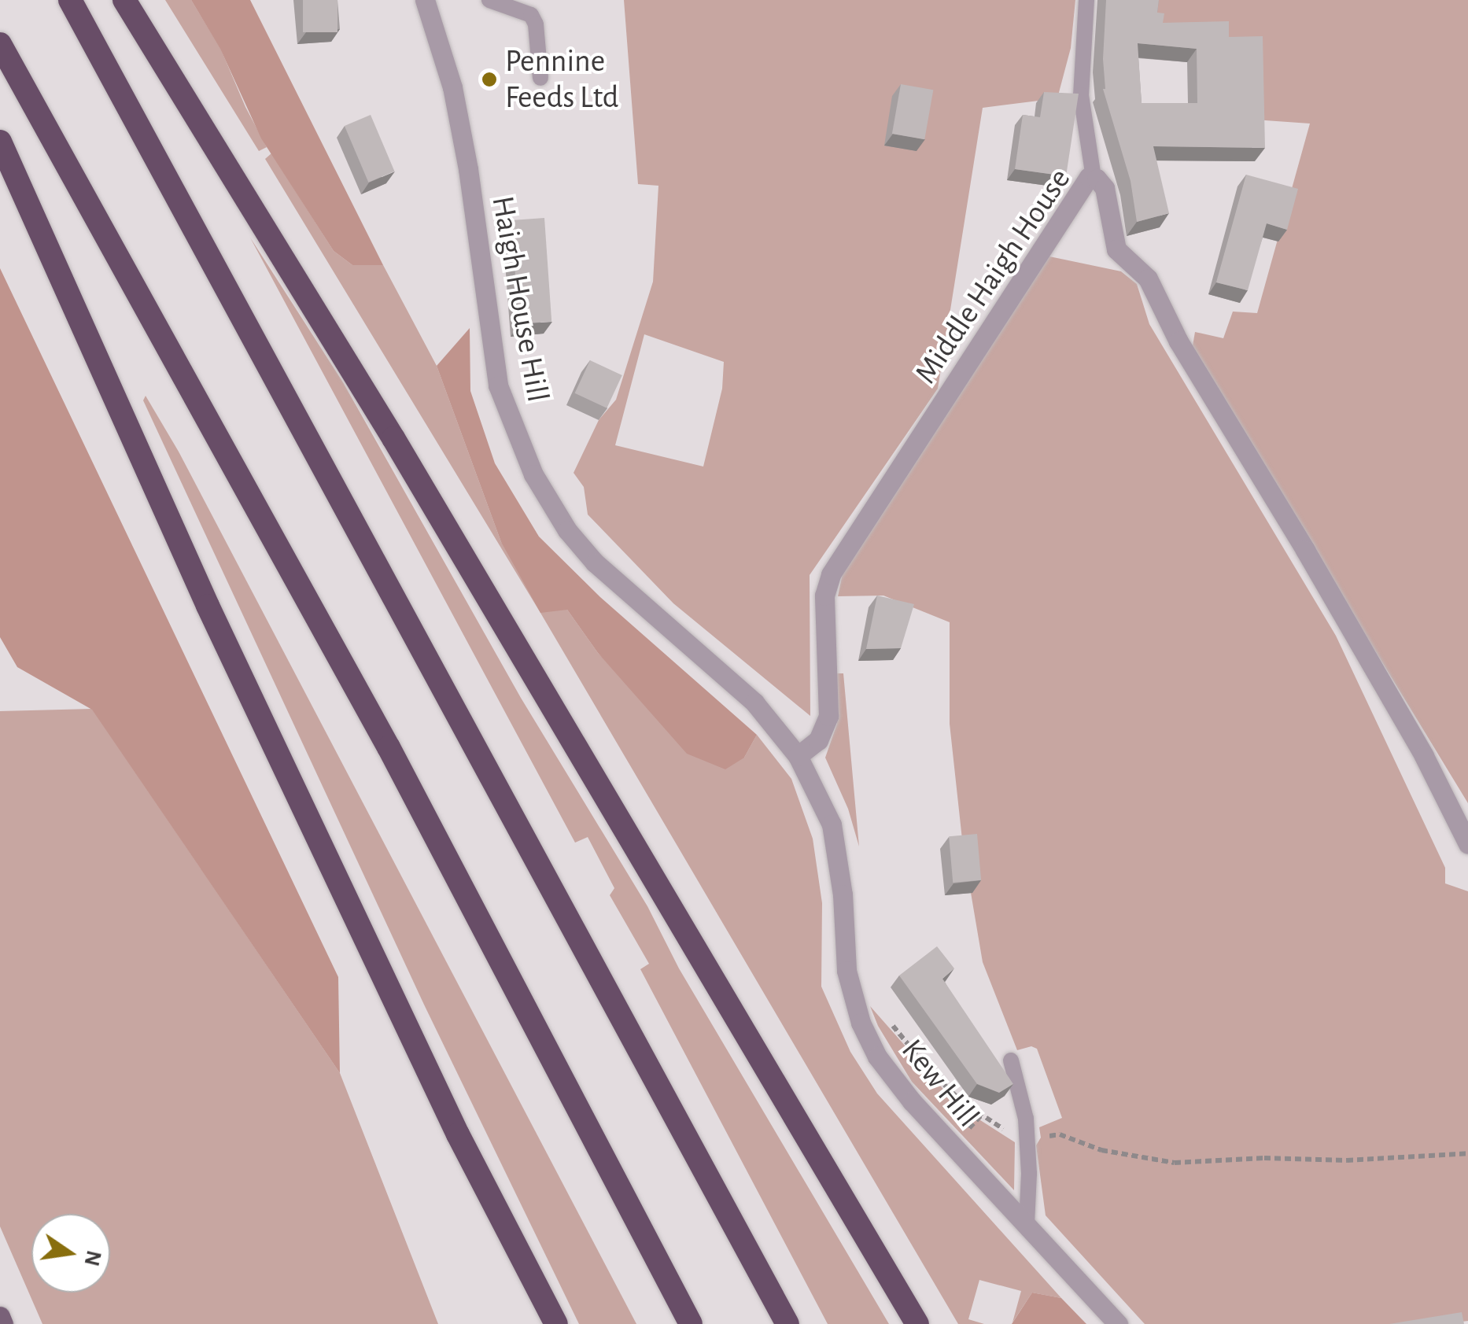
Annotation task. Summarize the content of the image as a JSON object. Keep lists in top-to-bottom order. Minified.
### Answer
{"streets":{"street":["Middle Haigh House","Haigh House Hill","Kew Hill"]},"crossings":[["Middle Haigh House","Haigh House Hill"],["Haigh House Hill","Kew Hill"]],"places":["Pennine Feeds Ltd"],"north":"right"}
